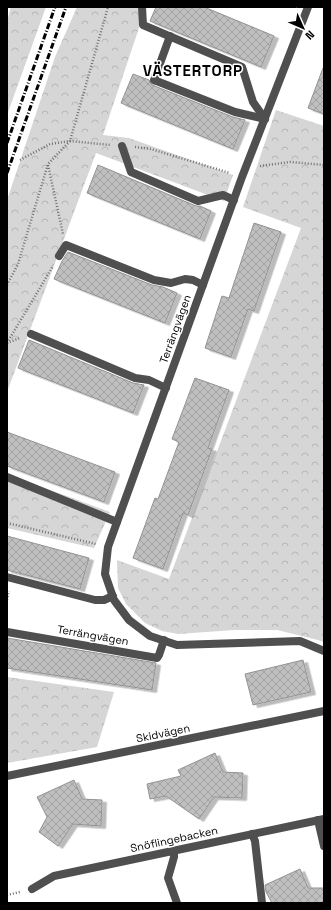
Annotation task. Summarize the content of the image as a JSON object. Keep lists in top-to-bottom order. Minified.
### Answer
{"streets":{"street":["Terrängvägen","Skidvägen","Snöflingebacken"]},"districts":["VÄSTERTORP"],"north":"bottom right"}
